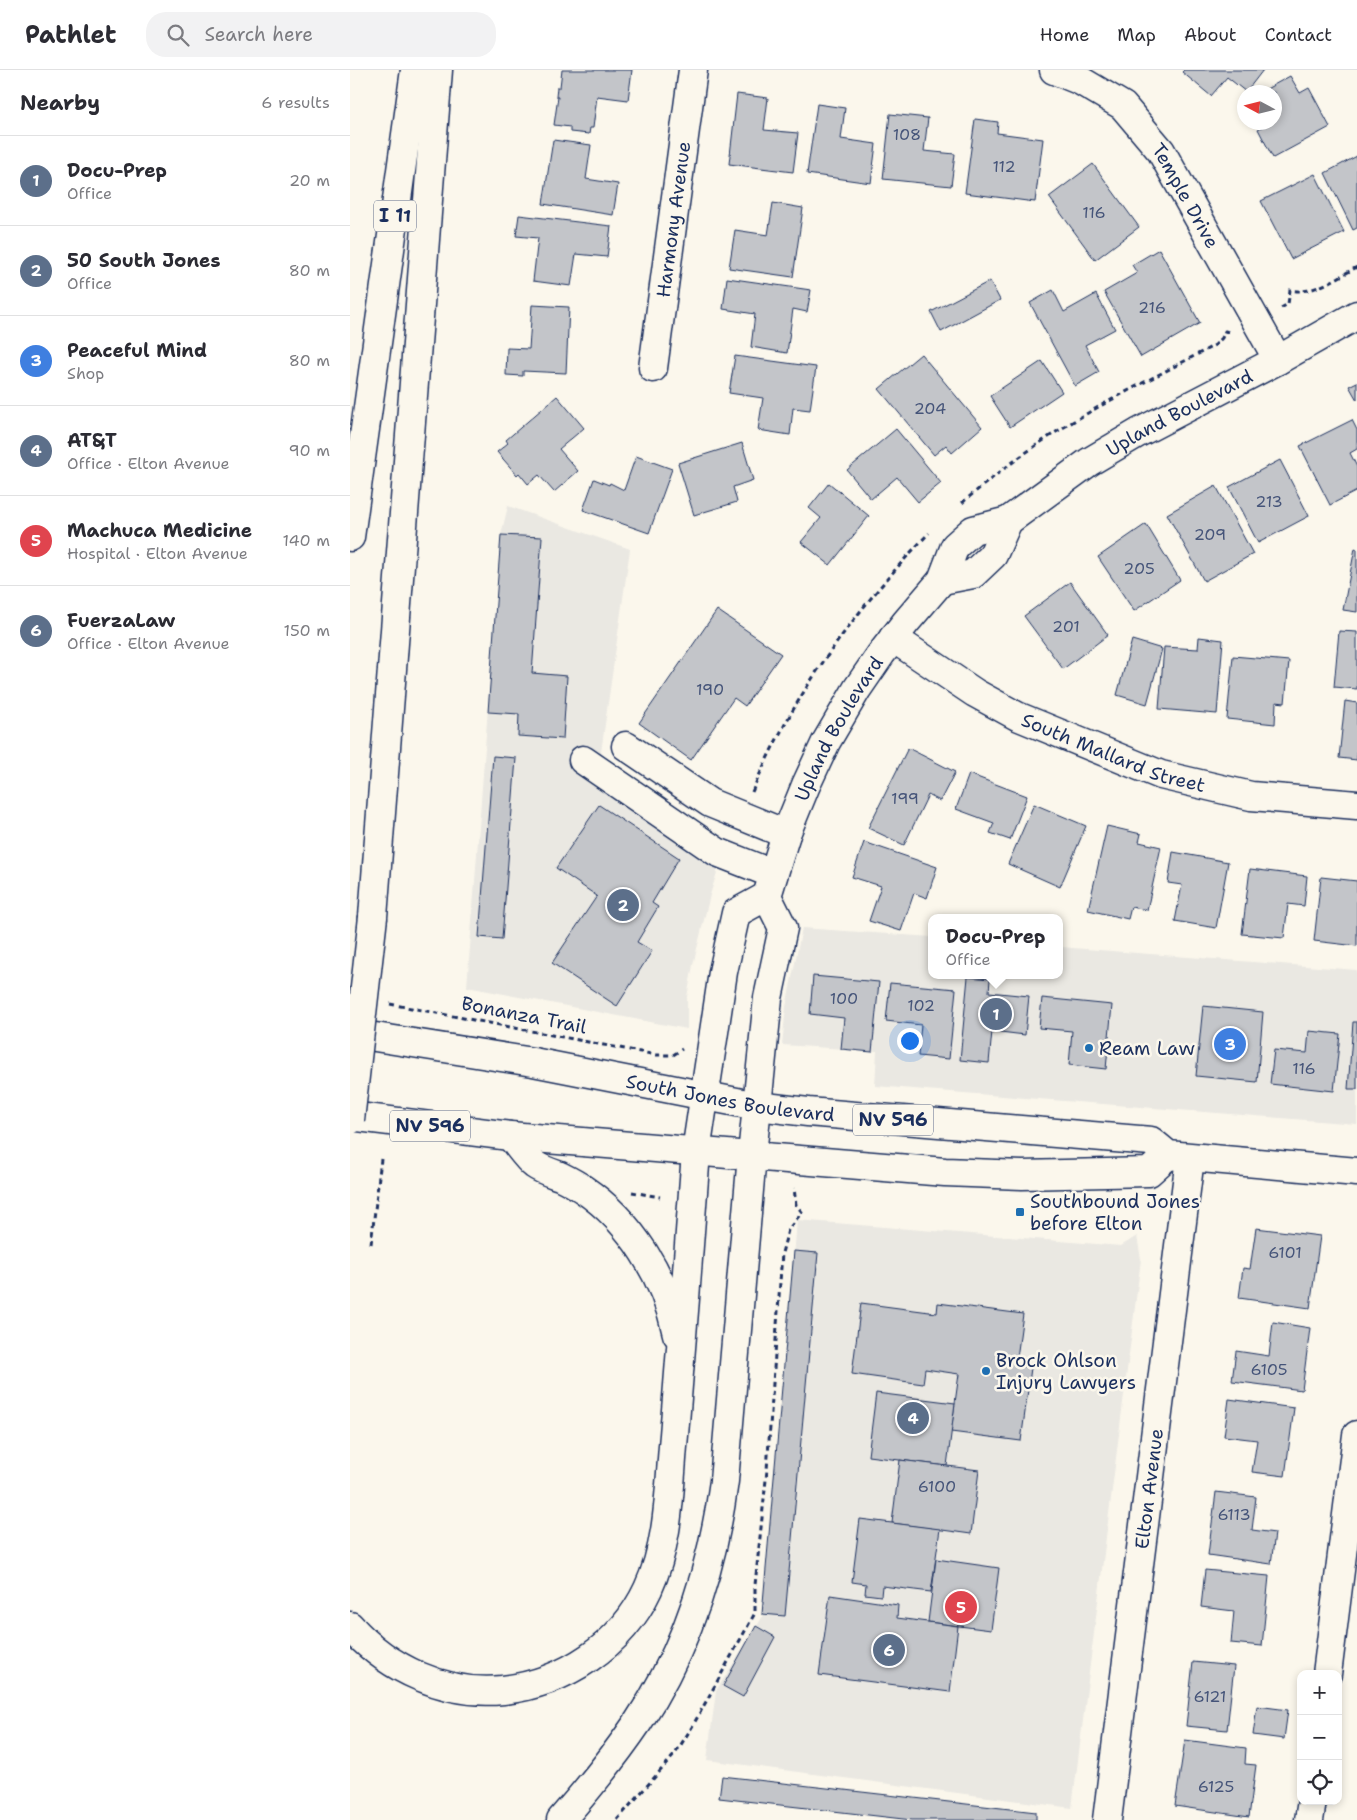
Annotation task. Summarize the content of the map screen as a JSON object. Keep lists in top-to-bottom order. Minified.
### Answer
{"streets":{"main road":["Temple Drive","I 11","Harmony Avenue","Upland Boulevard","South Mallard Street","South Jones Boulevard","NV 596","Elton Avenue"],"path":["Bonanza Trail"]},"crossings":[["Temple Drive","Upland Boulevard"],["Upland Boulevard","South Mallard Street"],["South Jones Boulevard","NV 596"],["South Jones Boulevard","Elton Avenue"],["NV 596","Elton Avenue"]],"places":{"other":["Ream Law","Brock Ohlson Injury Lawyers"],"transit":["Southbound Jones before Elton"]},"house_numbers":["108","112","116","216","204","213","209","205","201","190","199","100","102","116","6101","6105","6100","6113","6121","6125"],"north":"left","page":{"header":"Pathlet","search":"Search here","nav":["Home","Map","About","Contact"],"heading":["Nearby","6 results"],"list":[{"mark":"1","name":"Docu-Prep","note":"Office","value":"20 m"},{"mark":"2","name":"50 South Jones","note":"Office","value":"80 m"},{"mark":"3","name":"Peaceful Mind","note":"Shop","value":"80 m"},{"mark":"4","name":"AT&T","note":"Office · Elton Avenue","value":"90 m"},{"mark":"5","name":"Machuca Medicine","note":"Hospital · Elton Avenue","value":"140 m"},{"mark":"6","name":"FuerzaLaw","note":"Office · Elton Avenue","value":"150 m"}],"pins":["2","1","3","4","5","6"],"popup":["Docu-Prep","Office"],"map_buttons":["+","−"]}}
